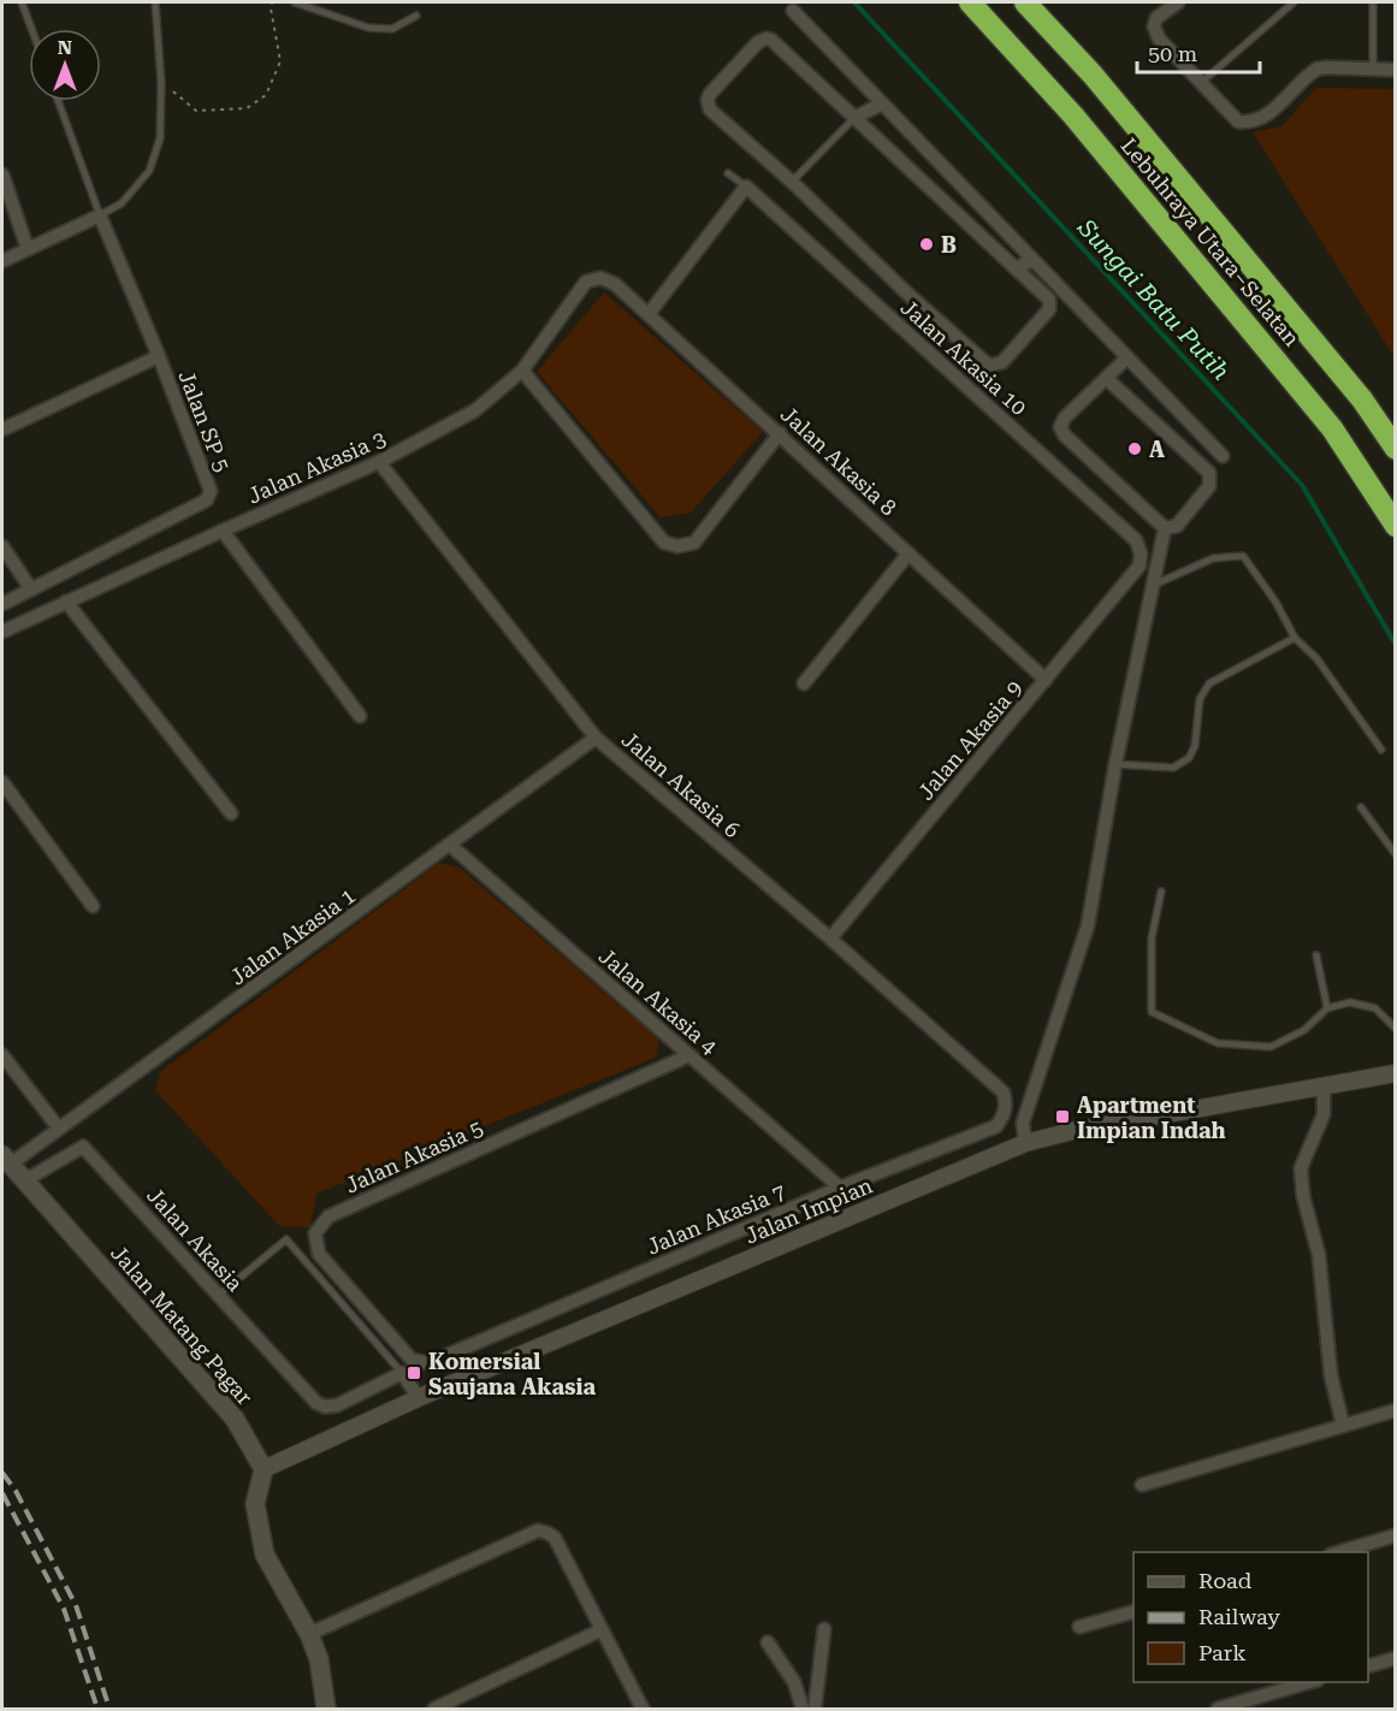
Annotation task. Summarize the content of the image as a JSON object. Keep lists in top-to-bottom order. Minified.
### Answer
{"streets":{"highway":["Lebuhraya Utara–Selatan"],"main road":["Jalan Matang Pagar"],"street":["Jalan Akasia 10","Jalan SP 5","Jalan Akasia 8","Jalan Akasia 3","Jalan Akasia 9","Jalan Akasia 6","Jalan Akasia 1","Jalan Akasia 4","Jalan Akasia 5","Jalan Impian","Jalan Akasia 7","Jalan Akasia"]},"crossings":[["Jalan Akasia 10","Jalan Akasia 9"],["Jalan Akasia 8","Jalan Akasia 3"],["Jalan Akasia 8","Jalan Akasia 9"],["Jalan Akasia 3","Jalan Akasia 6"],["Jalan Akasia 9","Jalan Akasia 6"],["Jalan Akasia 6","Jalan Akasia 1"],["Jalan Akasia 6","Jalan Akasia 7"],["Jalan Akasia 1","Jalan Akasia 4"],["Jalan Akasia 1","Jalan Matang Pagar"],["Jalan Akasia 4","Jalan Akasia 5"],["Jalan Akasia 4","Jalan Akasia 7"],["Jalan Akasia 5","Jalan Akasia 7"],["Jalan Impian","Jalan Matang Pagar"],["Jalan Akasia","Jalan Matang Pagar"]],"water":["Sungai Batu Putih"],"places":{"other":["B","A"],"transit":["Apartment Impian Indah","Komersial Saujana Akasia"]},"legend":["Road","Railway","Park"],"scale_bar":"50 m","north":"top"}
